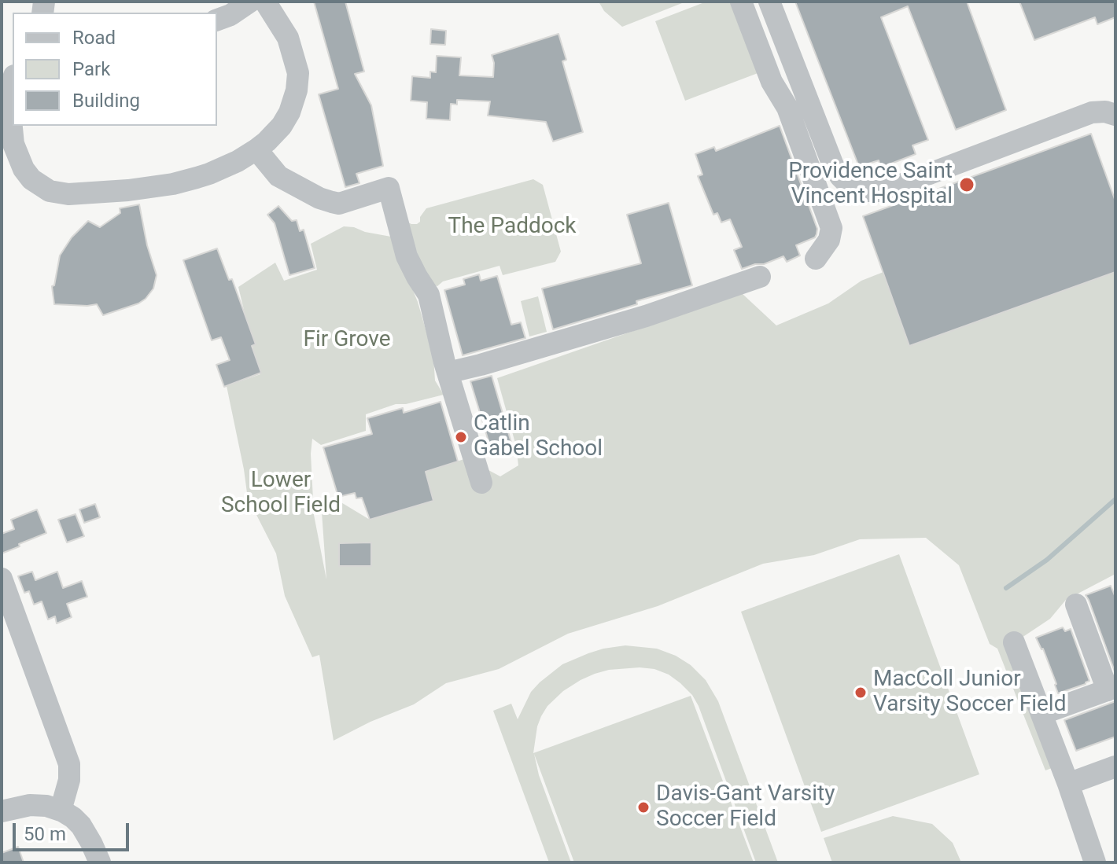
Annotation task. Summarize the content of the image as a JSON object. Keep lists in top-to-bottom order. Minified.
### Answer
{"parks":["The Paddock","Fir Grove","Lower School Field"],"places":["Providence Saint Vincent Hospital","Catlin Gabel School","MacColl Junior Varsity Soccer Field","Davis-Gant Varsity Soccer Field"],"legend":["Road","Park","Building"],"scale_bar":"50 m"}
